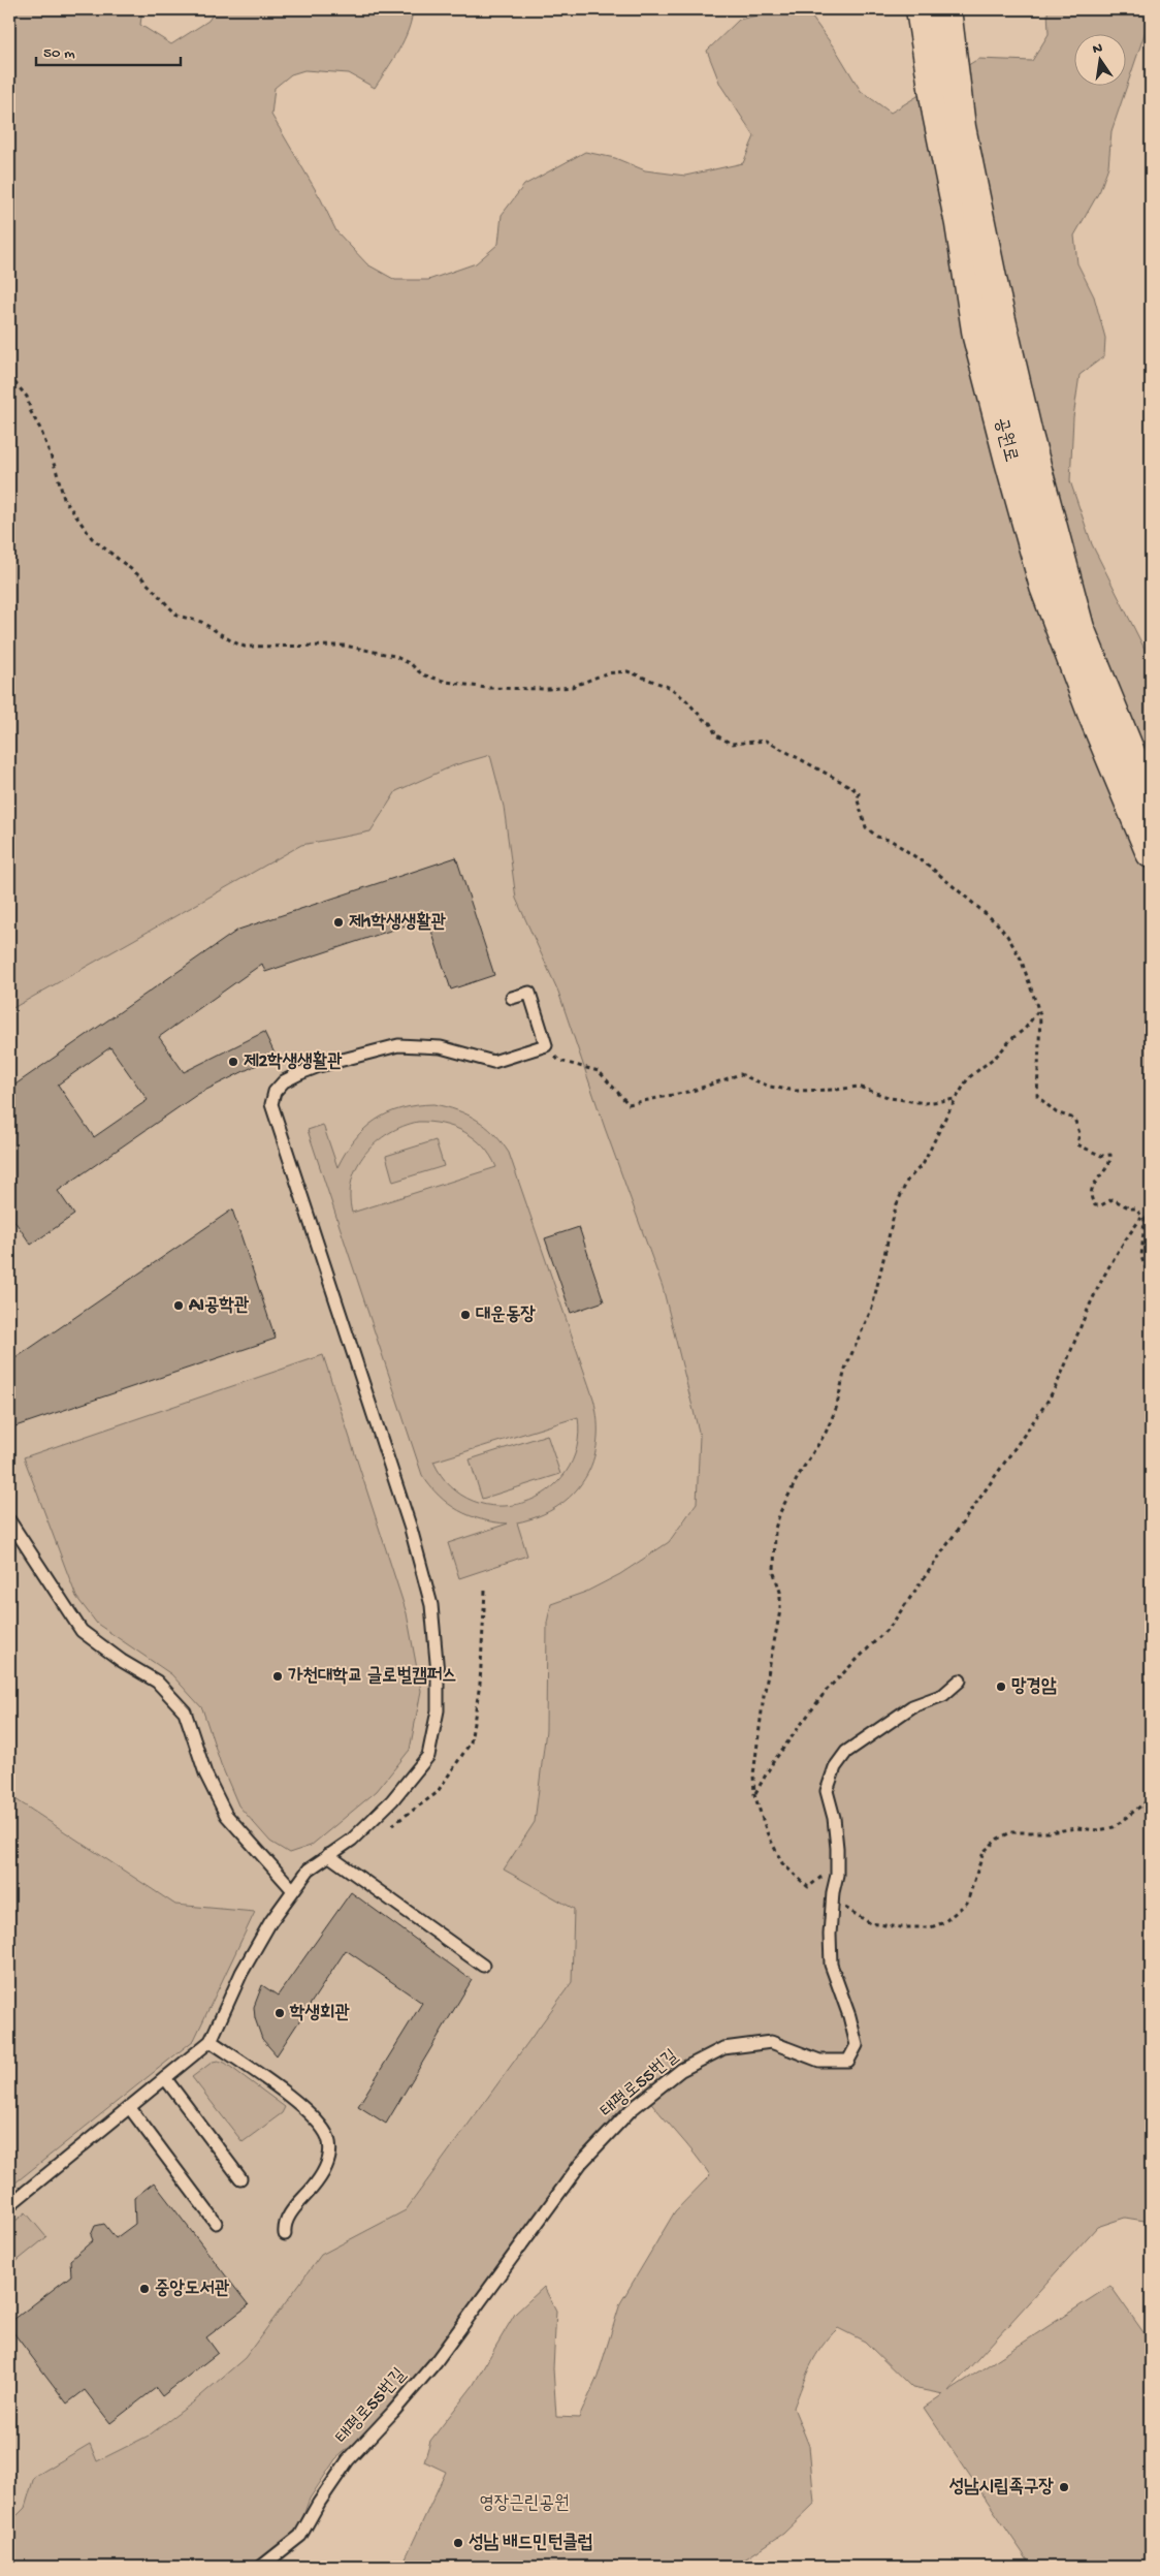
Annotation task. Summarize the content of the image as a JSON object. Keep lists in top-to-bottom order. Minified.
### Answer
{"streets":{"main road":["공원로"],"lane":["태평로55번길"]},"parks":["영장근린공원"],"places":["제1학생생활관","제2학생생활관","AI공학관","대운동장","가천대학교 글로벌캠퍼스","망경암","학생회관","중앙도서관","성남시립족구장","성남 배드민턴클럽"],"scale_bar":"50 m","north":"top"}
